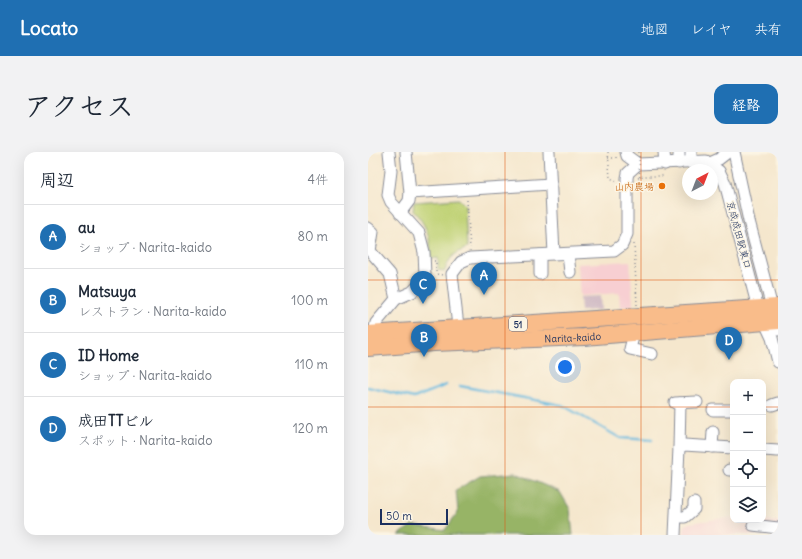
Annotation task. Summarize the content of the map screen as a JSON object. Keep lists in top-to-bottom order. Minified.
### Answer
{"streets":{"highway":["51","Narita-kaido"],"street":["京成成田駅東口"]},"crossings":[["京成成田駅東口","Narita-kaido"]],"places":["山内農場"],"scale_bar":"50 m","north":"top right","page":{"header":"Locato","nav":["地図","レイヤ","共有"],"title":"アクセス","buttons":"経路","heading":["周辺","4件"],"list":[{"mark":"A","name":"au","note":"ショップ · Narita-kaido","value":"80 m"},{"mark":"B","name":"Matsuya","note":"レストラン · Narita-kaido","value":"100 m"},{"mark":"C","name":"ID Home","note":"ショップ · Narita-kaido","value":"110 m"},{"mark":"D","name":"成田TTビル","note":"スポット · Narita-kaido","value":"120 m"}],"pins":["A","C","B","D"],"map_buttons":["+","−"],"scale":"50 m"}}
